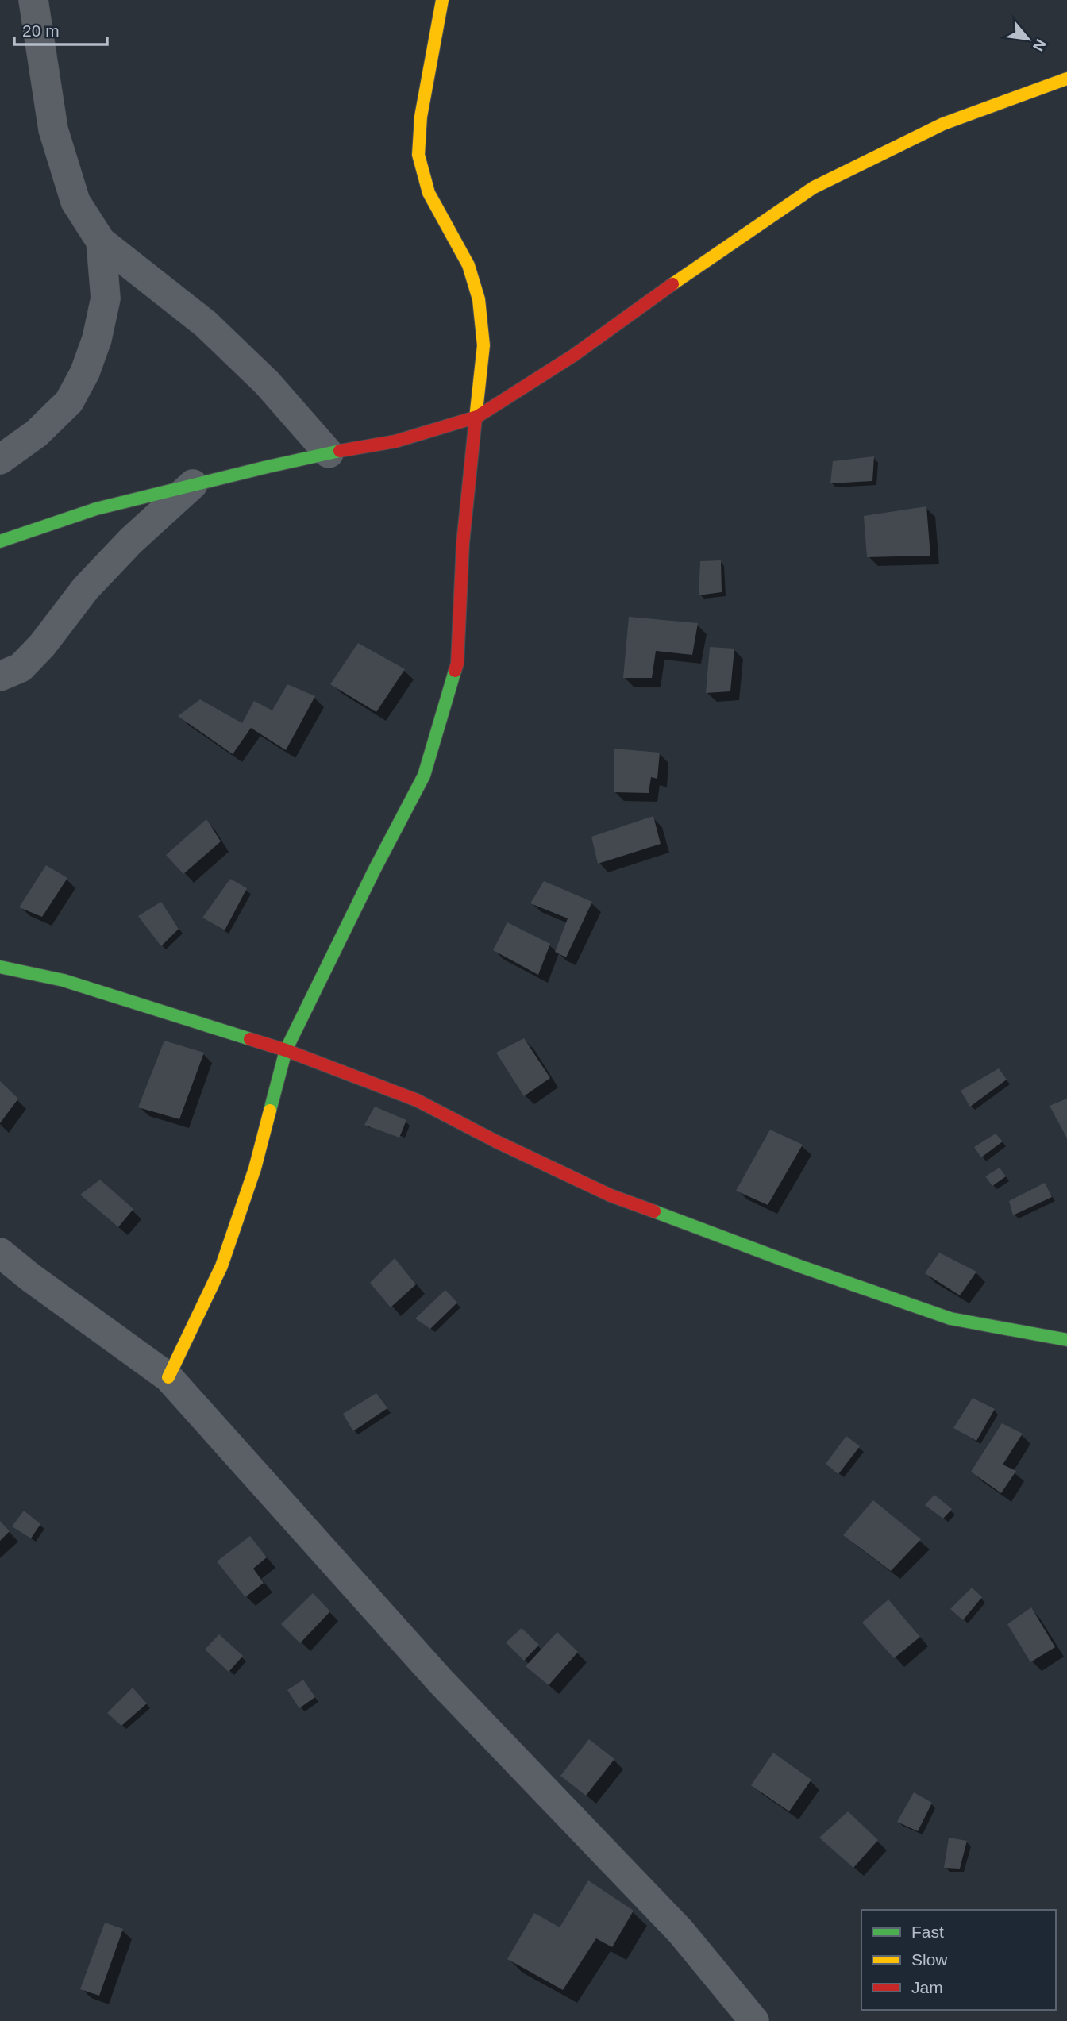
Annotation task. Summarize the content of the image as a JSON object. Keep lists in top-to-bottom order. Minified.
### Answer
{"legend":["Fast","Slow","Jam"],"scale_bar":"20 m","north":"bottom right"}
